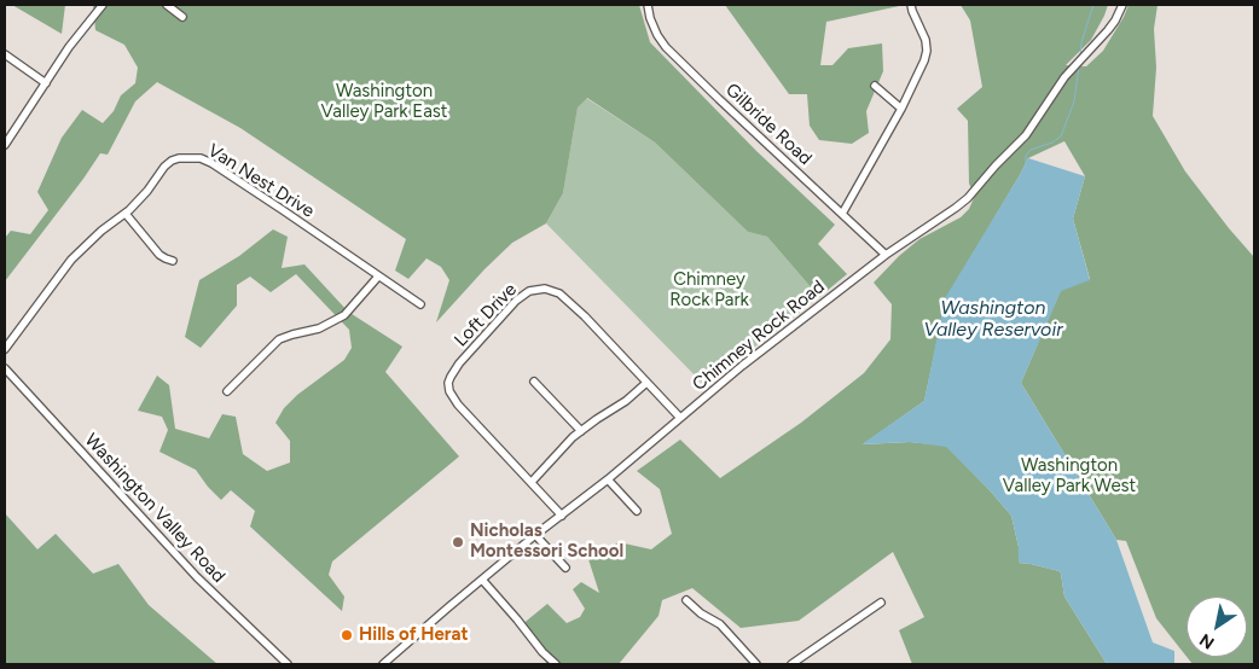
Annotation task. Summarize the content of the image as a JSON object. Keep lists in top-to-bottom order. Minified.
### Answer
{"streets":{"street":["Gilbride Road","Van Nest Drive","Loft Drive","Chimney Rock Road","Washington Valley Road"]},"crossings":[["Gilbride Road","Chimney Rock Road"],["Loft Drive","Chimney Rock Road"]],"water":["Washington Valley Reservoir"],"parks":["Washington Valley Park East","Chimney Rock Park","Washington Valley Park West"],"places":["Nicholas Montessori School","Hills of Herat"],"north":"bottom left"}
